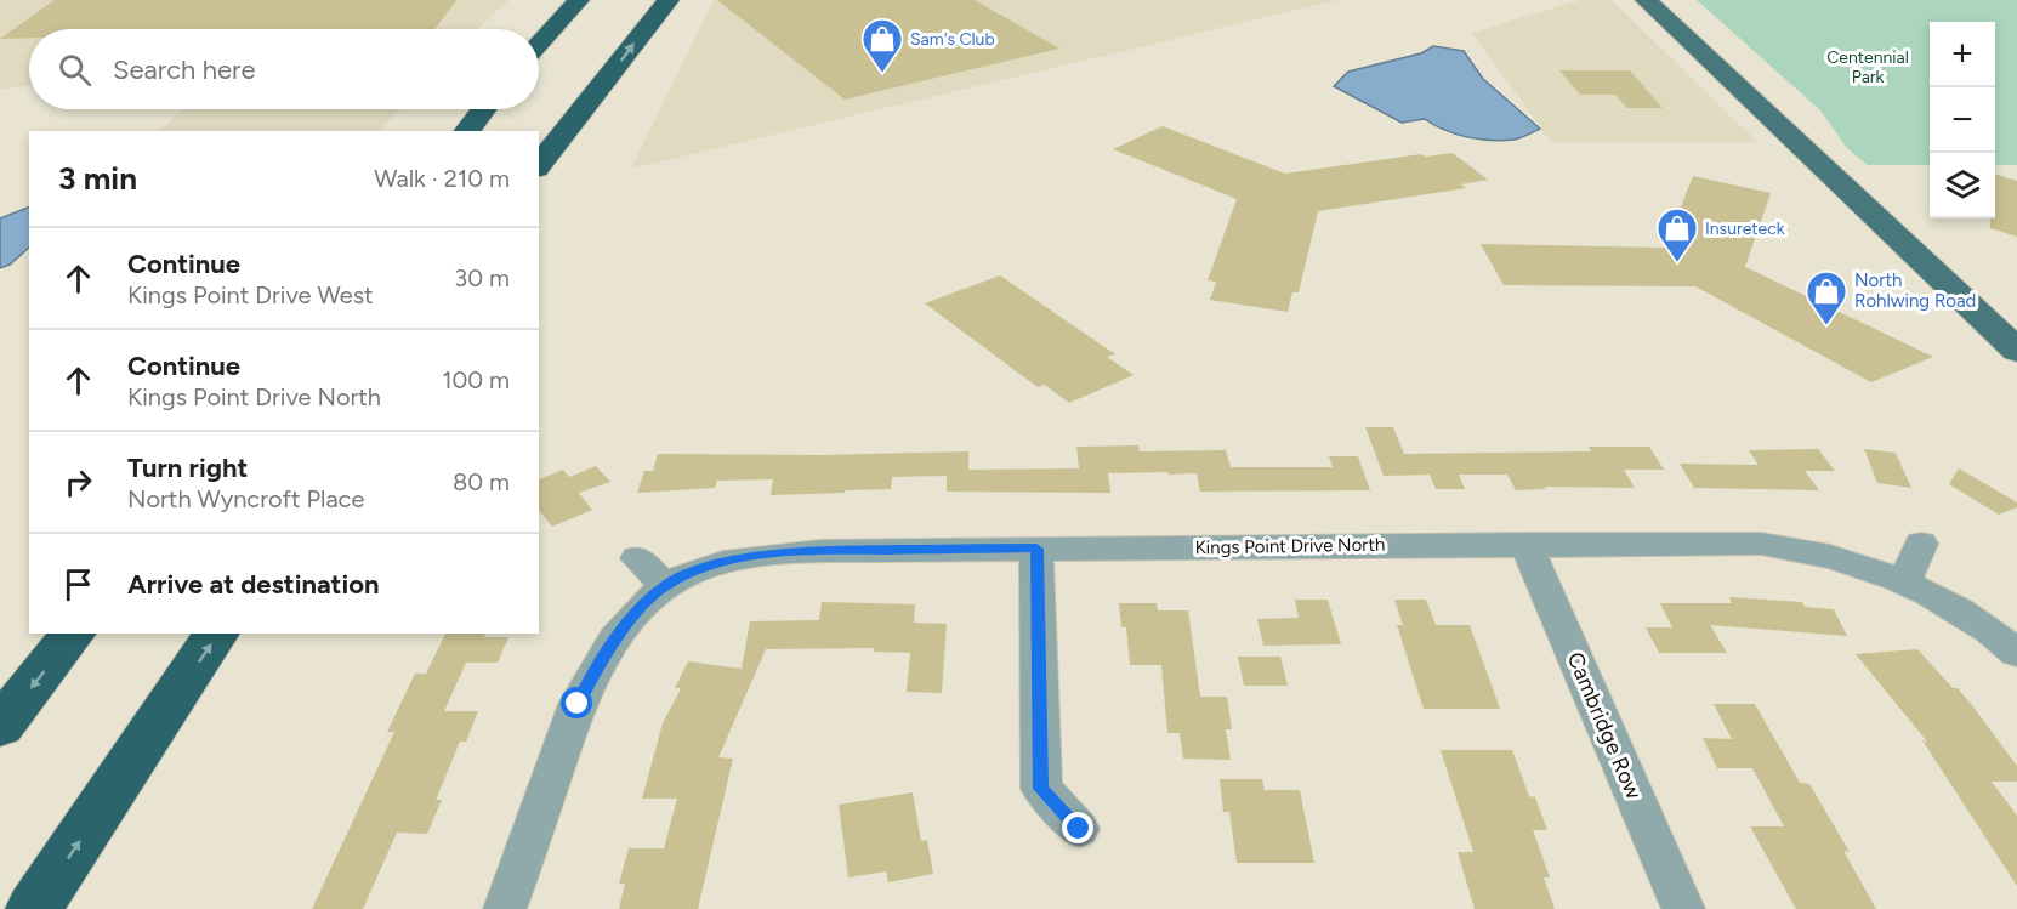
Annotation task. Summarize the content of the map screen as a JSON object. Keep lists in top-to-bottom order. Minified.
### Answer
{"streets":{"street":["Kings Point Drive North","Cambridge Row"]},"crossings":[["Kings Point Drive North","Cambridge Row"]],"parks":["Centennial Park"],"places":{"shop":["Sam's Club","Insureteck","North Rohlwing Road"]},"page":{"map_buttons":["+","−"],"search":"Search here","heading":["3 min","Walk · 210 m"],"list":[["Continue","Kings Point Drive West","30 m"],["Continue","Kings Point Drive North","100 m"],["Turn right","North Wyncroft Place","80 m"],"Arrive at destination"]}}
